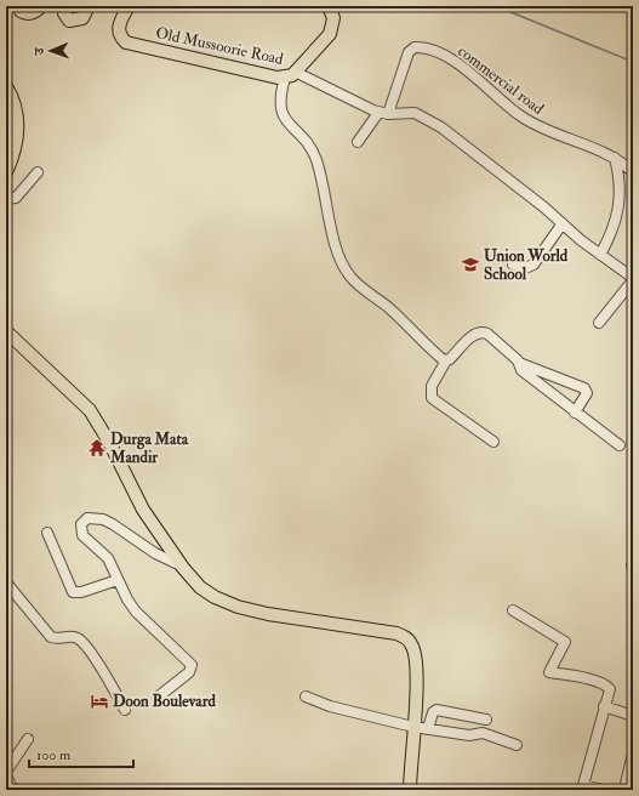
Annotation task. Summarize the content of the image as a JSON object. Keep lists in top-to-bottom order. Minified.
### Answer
{"streets":{"main road":["Old Mussoorie Road"],"street":["commercial road"]},"places":{"school or university":["Union World School"],"temple":["Durga Mata Mandir"],"hotel":["Doon Boulevard"]},"scale_bar":"100 m","north":"left"}
